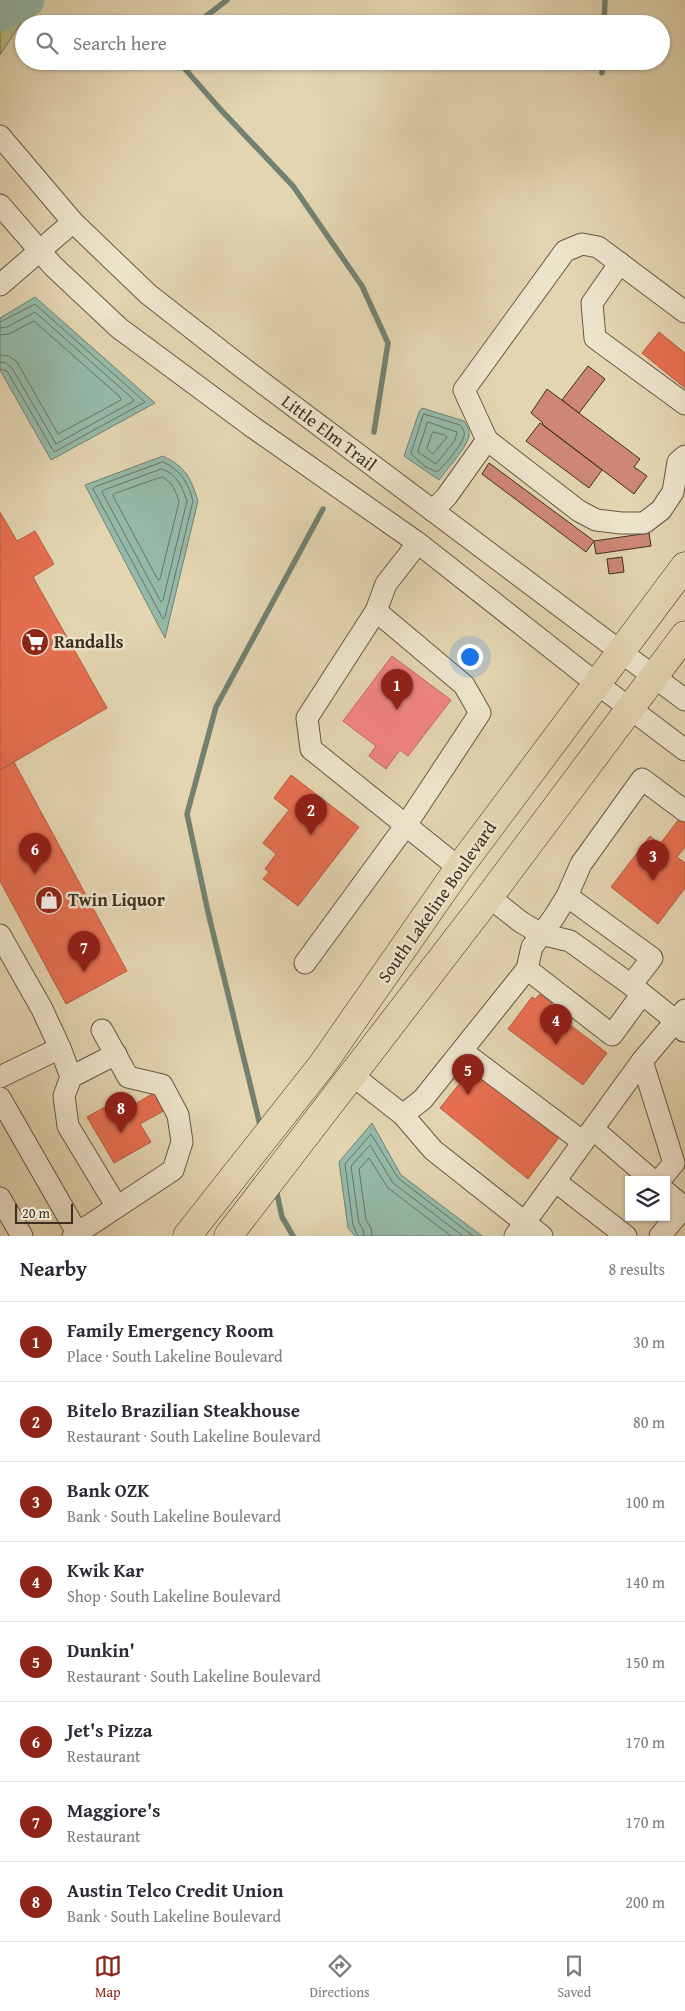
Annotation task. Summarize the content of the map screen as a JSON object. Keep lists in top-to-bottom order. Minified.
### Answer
{"streets":{"main road":["South Lakeline Boulevard"],"street":["Little Elm Trail"]},"crossings":[["Little Elm Trail","South Lakeline Boulevard"]],"places":{"supermarket":["Randalls"],"shop":["Twin Liquor"]},"scale_bar":"20 m","page":{"search":"Search here","pins":["1","2","6","3","7","4","5","8"],"scale":"20 m","heading":["Nearby","8 results"],"list":[{"mark":"1","name":"Family Emergency Room","note":"Place · South Lakeline Boulevard","value":"30 m"},{"mark":"2","name":"Bitelo Brazilian Steakhouse","note":"Restaurant · South Lakeline Boulevard","value":"80 m"},{"mark":"3","name":"Bank OZK","note":"Bank · South Lakeline Boulevard","value":"100 m"},{"mark":"4","name":"Kwik Kar","note":"Shop · South Lakeline Boulevard","value":"140 m"},{"mark":"5","name":"Dunkin'","note":"Restaurant · South Lakeline Boulevard","value":"150 m"},{"mark":"6","name":"Jet's Pizza","note":"Restaurant","value":"170 m"},{"mark":"7","name":"Maggiore's","note":"Restaurant","value":"170 m"},{"mark":"8","name":"Austin Telco Credit Union","note":"Bank · South Lakeline Boulevard","value":"200 m"}],"nav":["Map","Directions","Saved"]}}
